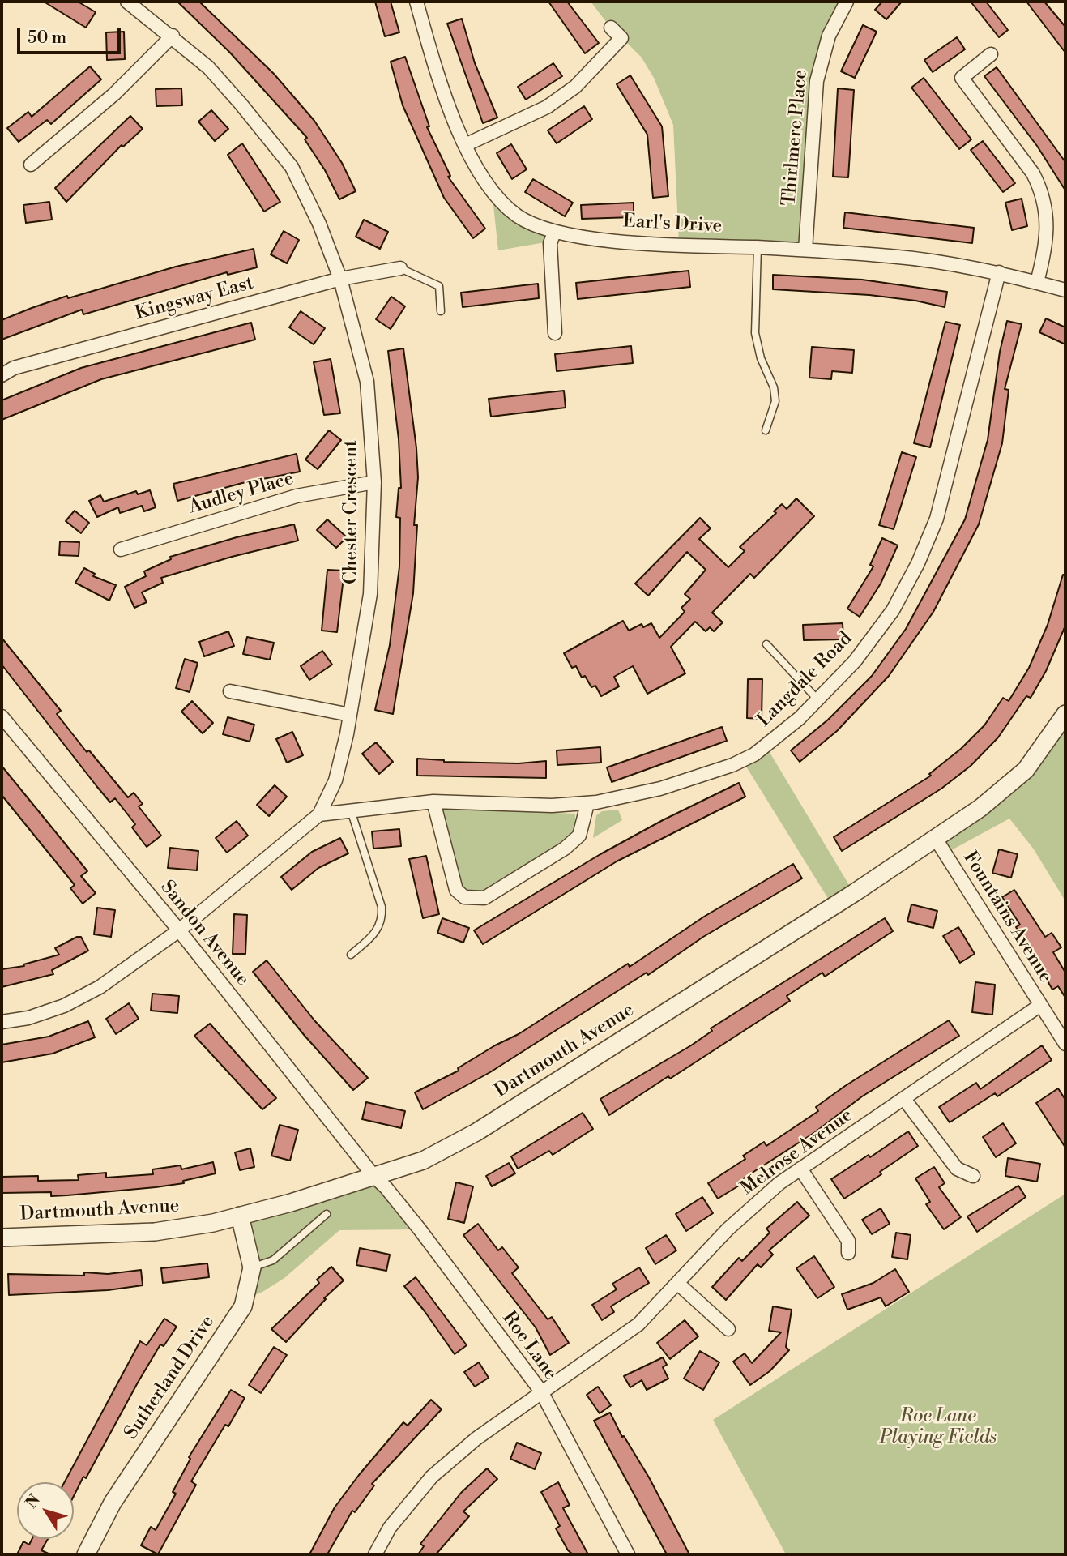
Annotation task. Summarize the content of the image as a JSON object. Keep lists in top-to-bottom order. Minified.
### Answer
{"streets":{"street":["Thirlmere Place","Earl's Drive","Kingsway East","Audley Place","Chester Crescent","Langdale Road","Fountains Avenue","Sandon Avenue","Dartmouth Avenue","Melrose Avenue","Roe Lane","Sutherland Drive"]},"crossings":[["Thirlmere Place","Earl's Drive"],["Earl's Drive","Langdale Road"],["Kingsway East","Chester Crescent"],["Audley Place","Chester Crescent"],["Chester Crescent","Langdale Road"],["Chester Crescent","Sandon Avenue"],["Fountains Avenue","Dartmouth Avenue"],["Fountains Avenue","Melrose Avenue"],["Sandon Avenue","Dartmouth Avenue"],["Sandon Avenue","Roe Lane"],["Dartmouth Avenue","Roe Lane"],["Dartmouth Avenue","Sutherland Drive"],["Melrose Avenue","Roe Lane"]],"parks":["Roe Lane Playing Fields"],"scale_bar":"50 m","north":"top left"}
